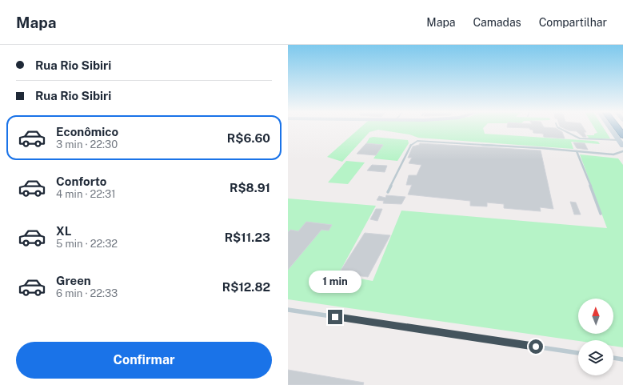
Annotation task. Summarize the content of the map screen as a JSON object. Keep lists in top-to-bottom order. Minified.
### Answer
{"north":"top","page":{"header":"Mapa","nav":["Mapa","Camadas","Compartilhar"],"banner":["Rua Rio Sibiri","Rua Rio Sibiri"],"list":[{"name":"Econômico","note":"3 min · 22:30","value":"R$6.60"},{"name":"Conforto","note":"4 min · 22:31","value":"R$8.91"},{"name":"XL","note":"5 min · 22:32","value":"R$11.23"},{"name":"Green","note":"6 min · 22:33","value":"R$12.82"}],"bubble":"1 min","buttons":"Confirmar"}}
